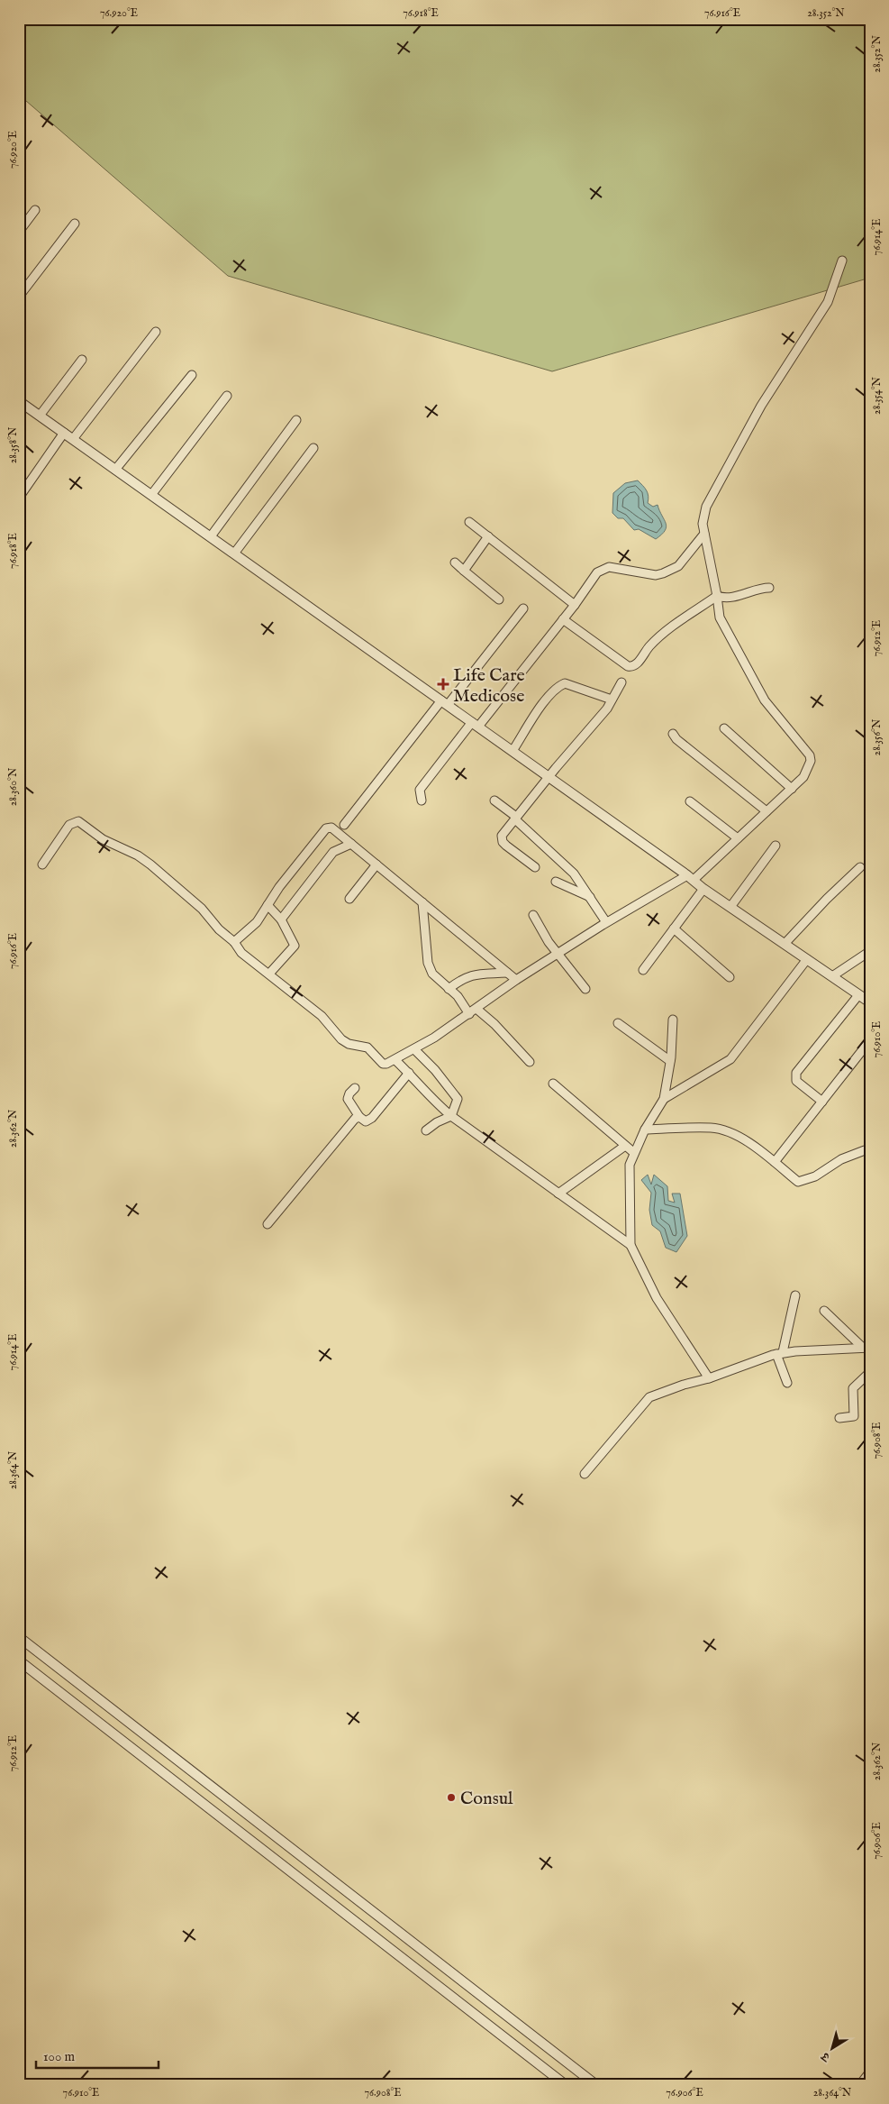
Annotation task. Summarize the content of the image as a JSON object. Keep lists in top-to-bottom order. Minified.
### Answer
{"places":{"health":["Life Care Medicose"],"other":["Consul"]},"scale_bar":"100 m","north":"bottom left","coordinates":["76.920°E","76.918°E","76.916°E","28.352°N","76.914°E","28.354°N","28.358°N","76.912°E","28.356°N","28.360°N","76.910°E","28.362°N","76.908°E","28.364°N","76.906°E"]}
